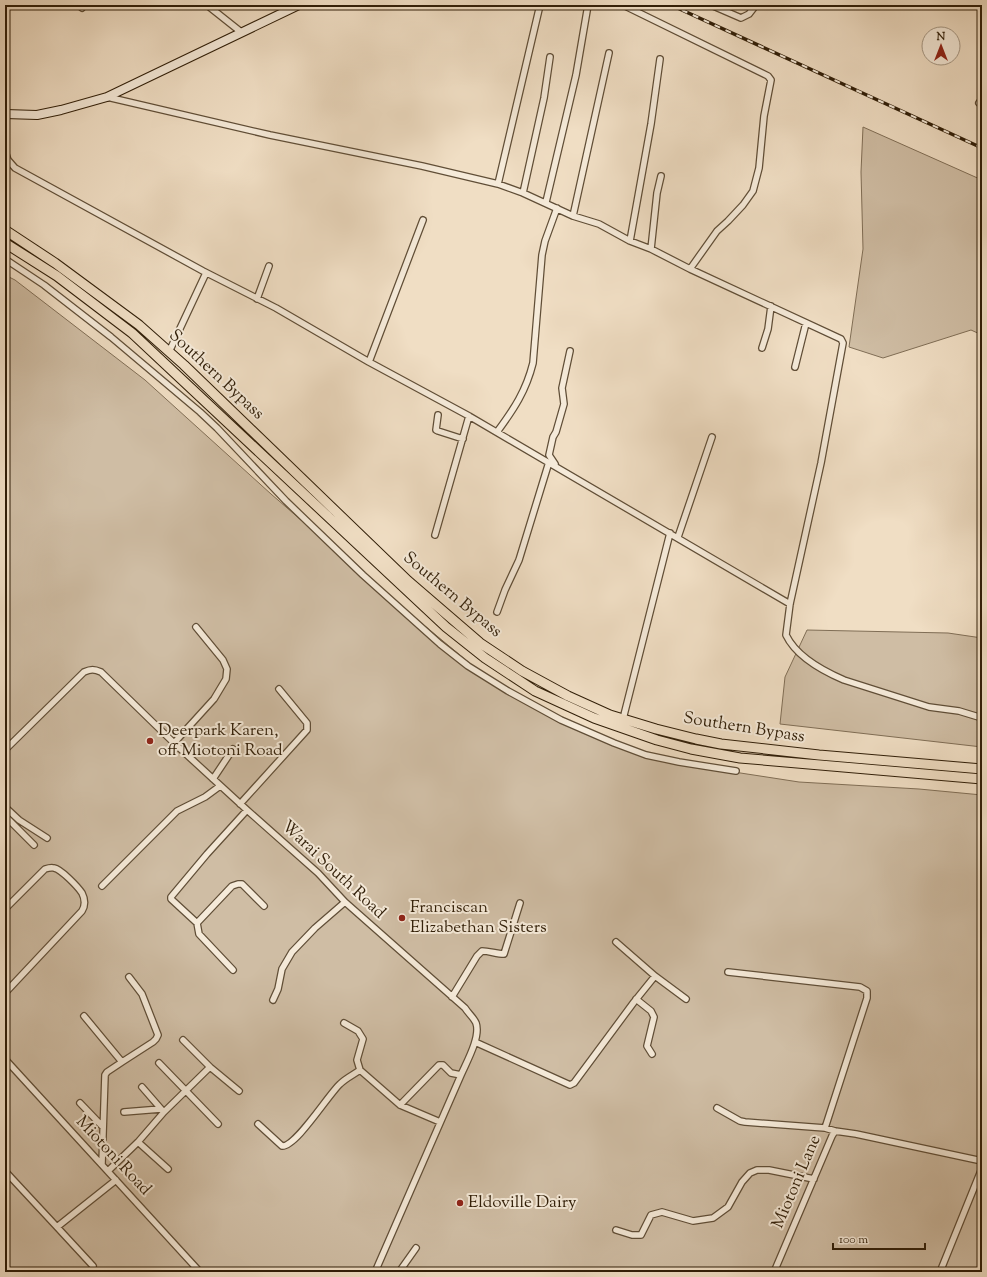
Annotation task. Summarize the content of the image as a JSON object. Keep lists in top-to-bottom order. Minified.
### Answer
{"streets":{"highway":["Southern Bypass"],"street":["Warai South Road","Miotoni Road","Miotoni Lane"]},"places":["Deerpark Karen, off Miotoni Road","Franciscan Elizabethan Sisters","Eldoville Dairy"],"scale_bar":"100 m","north":"top"}
